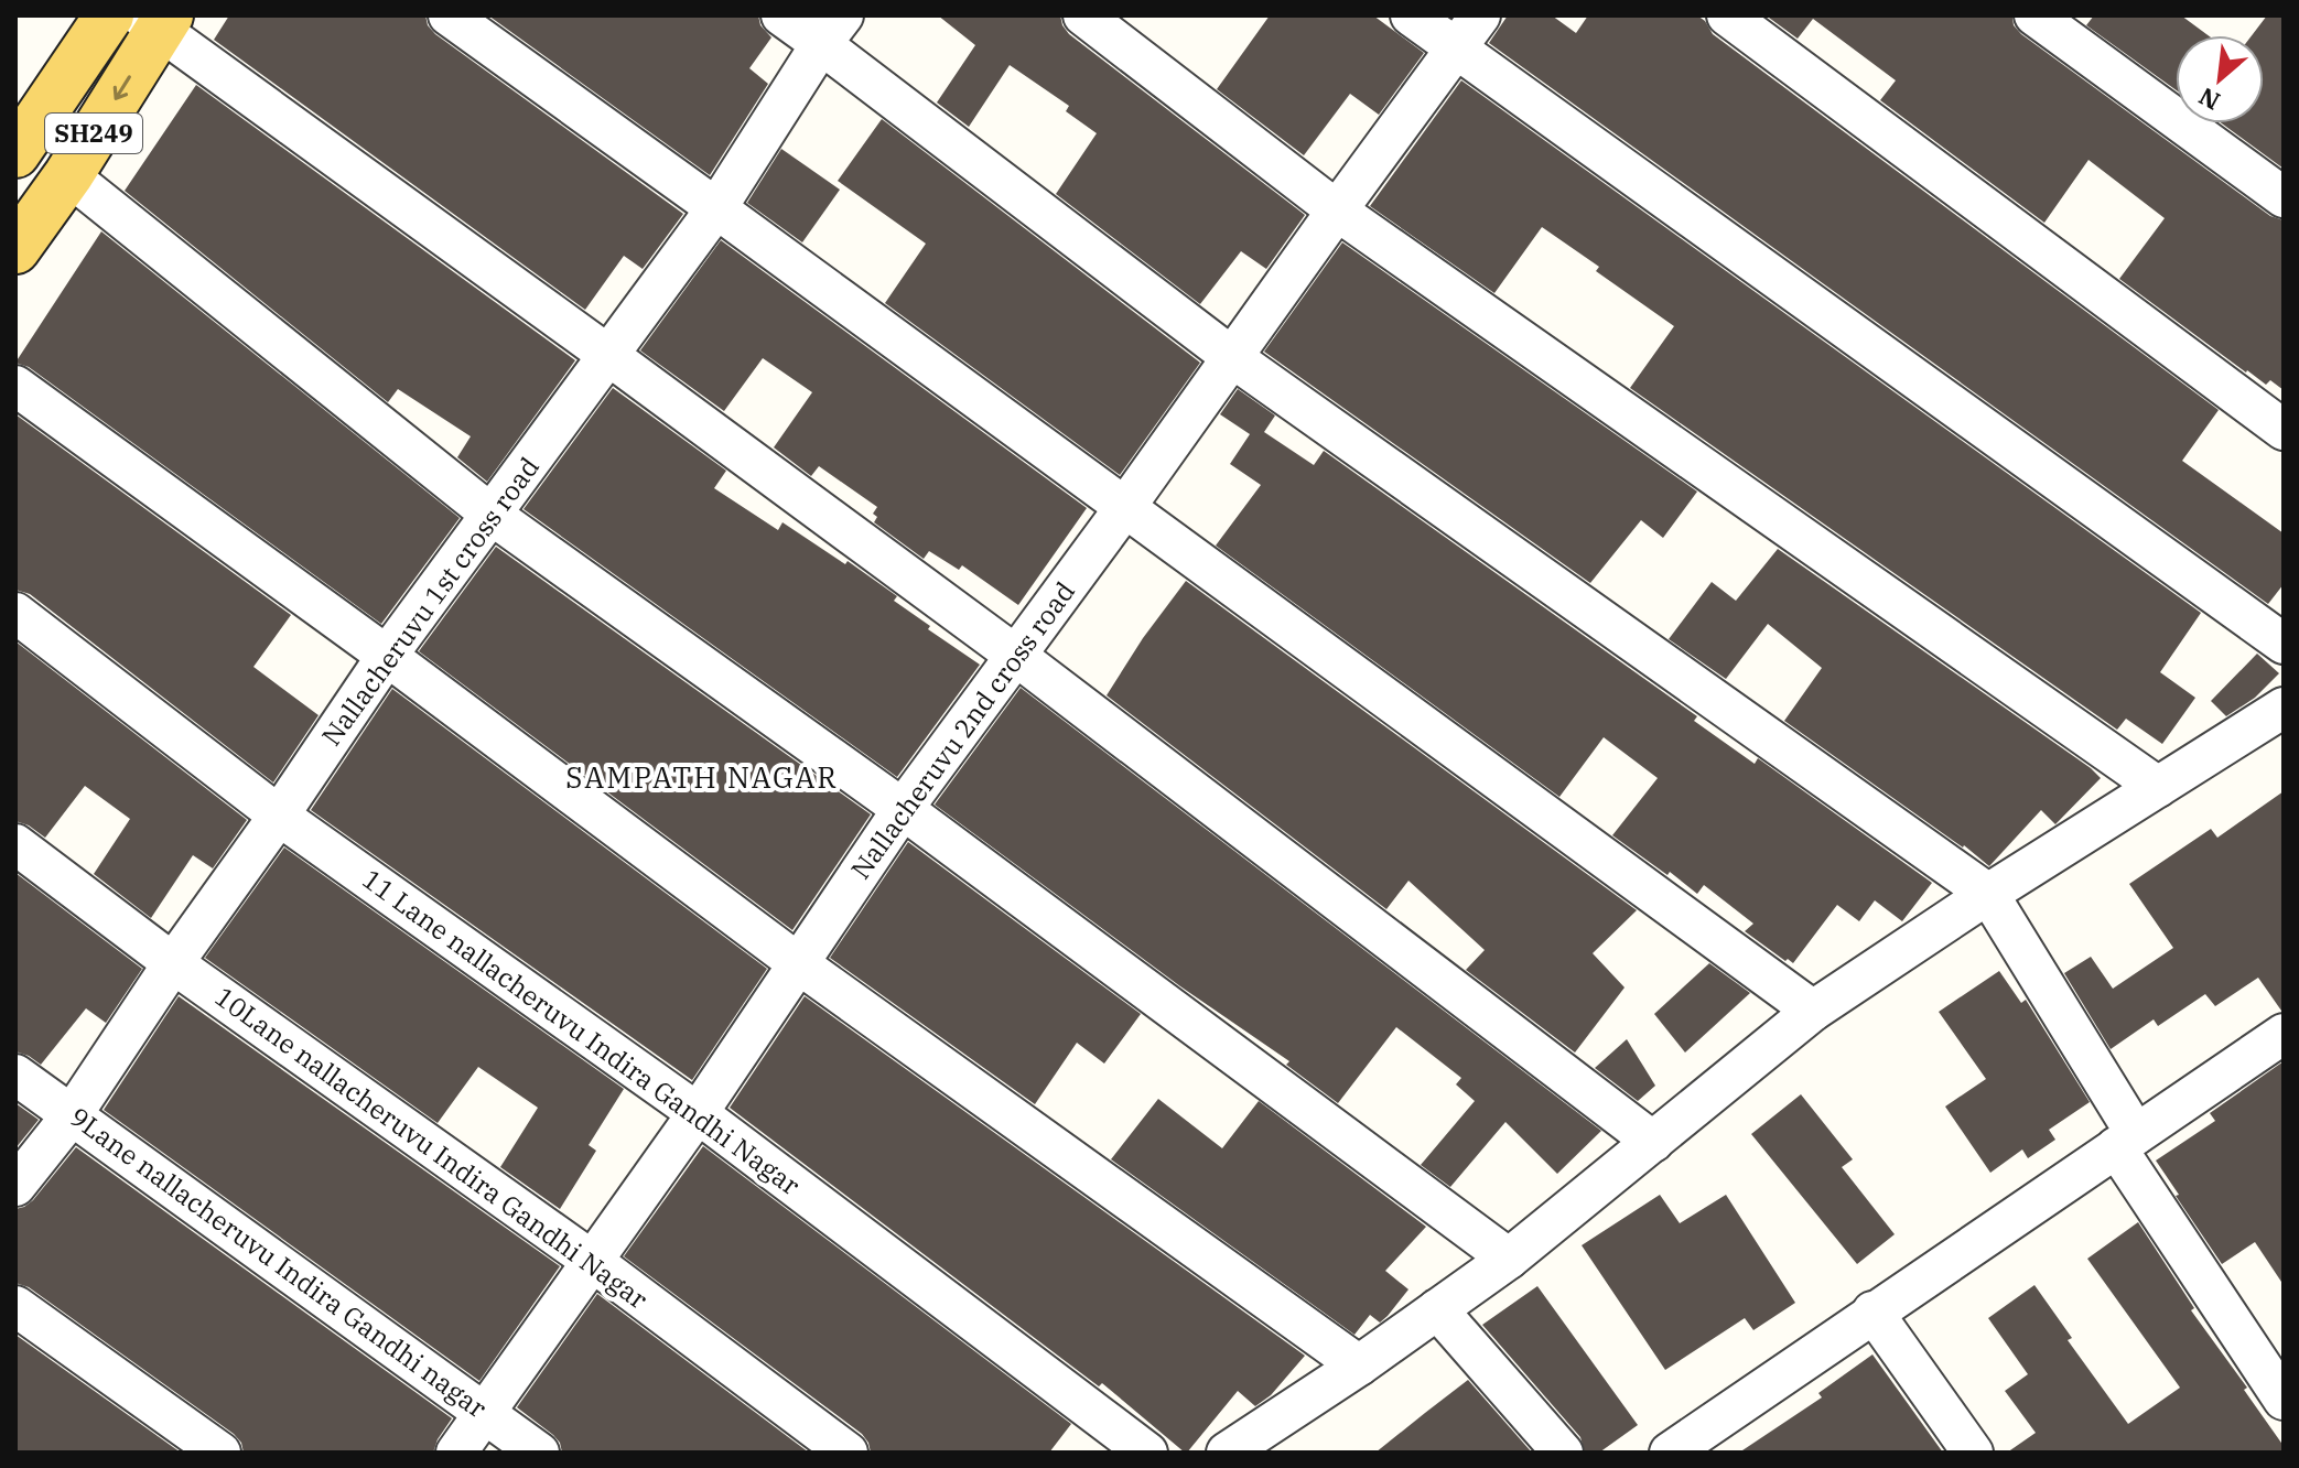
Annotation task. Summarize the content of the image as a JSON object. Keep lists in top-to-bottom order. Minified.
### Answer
{"streets":{"main road":["SH249"],"street":["Nallacheruvu 1st cross road","Nallacheruvu 2nd cross road","11 Lane nallacheruvu Indira Gandhi Nagar","10Lane nallacheruvu Indira Gandhi Nagar","9Lane nallacheruvu Indira Gandhi nagar"]},"crossings":[["Nallacheruvu 1st cross road","11 Lane nallacheruvu Indira Gandhi Nagar"],["Nallacheruvu 1st cross road","10Lane nallacheruvu Indira Gandhi Nagar"],["Nallacheruvu 1st cross road","9Lane nallacheruvu Indira Gandhi nagar"],["Nallacheruvu 2nd cross road","11 Lane nallacheruvu Indira Gandhi Nagar"],["Nallacheruvu 2nd cross road","10Lane nallacheruvu Indira Gandhi Nagar"],["Nallacheruvu 2nd cross road","9Lane nallacheruvu Indira Gandhi nagar"]],"districts":["SAMPATH NAGAR"],"north":"bottom left"}
